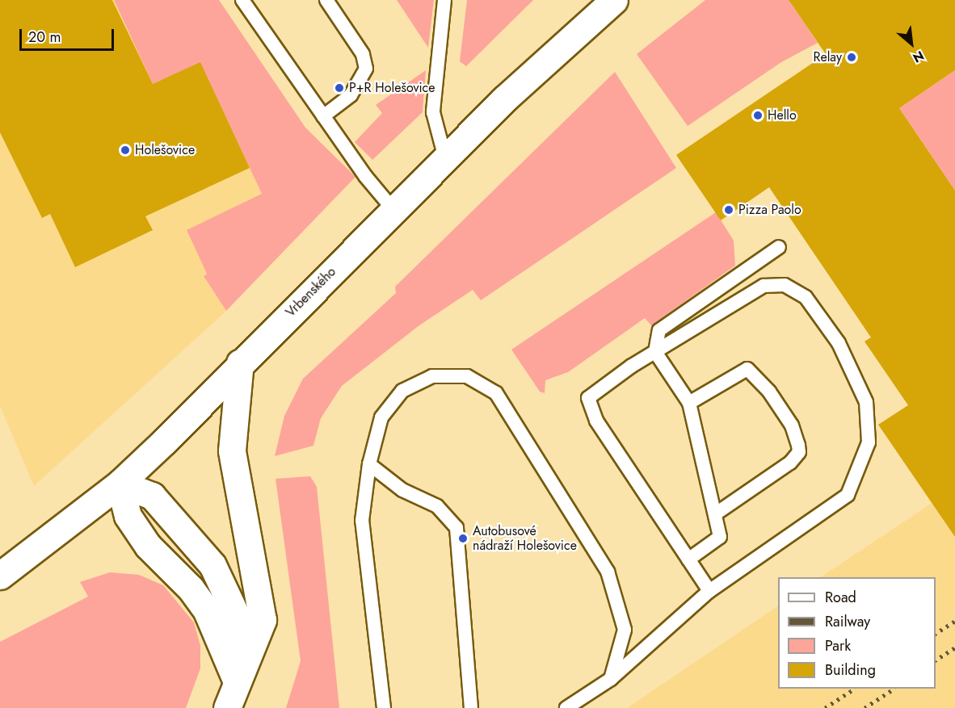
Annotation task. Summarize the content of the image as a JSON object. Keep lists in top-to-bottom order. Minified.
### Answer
{"streets":{"main road":["Vrbenského"]},"places":["Relay","P+R Holešovice","Hello","Holešovice","Pizza Paolo","Autobusové nádraží Holešovice"],"legend":["Road","Railway","Park","Building"],"scale_bar":"20 m","north":"bottom right"}
